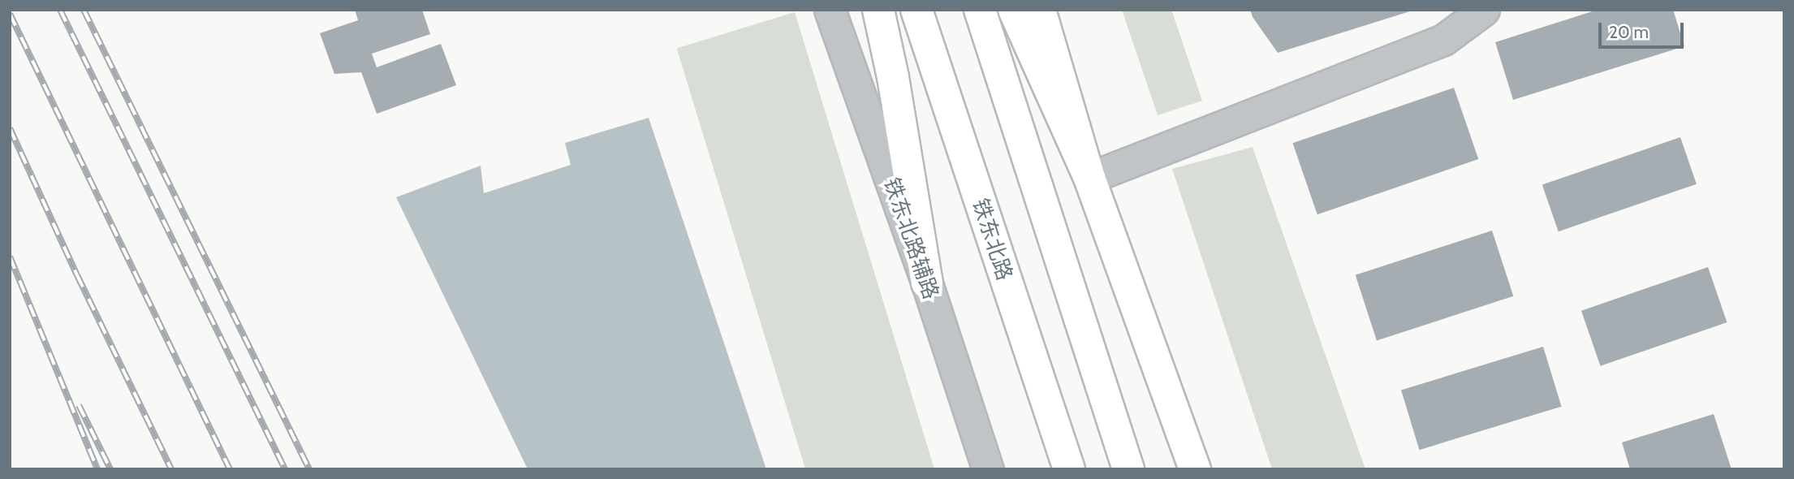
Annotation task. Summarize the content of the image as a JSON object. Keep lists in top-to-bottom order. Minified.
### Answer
{"streets":{"main road":["铁东北路"],"street":["铁东北路辅路"]},"scale_bar":"20 m"}
